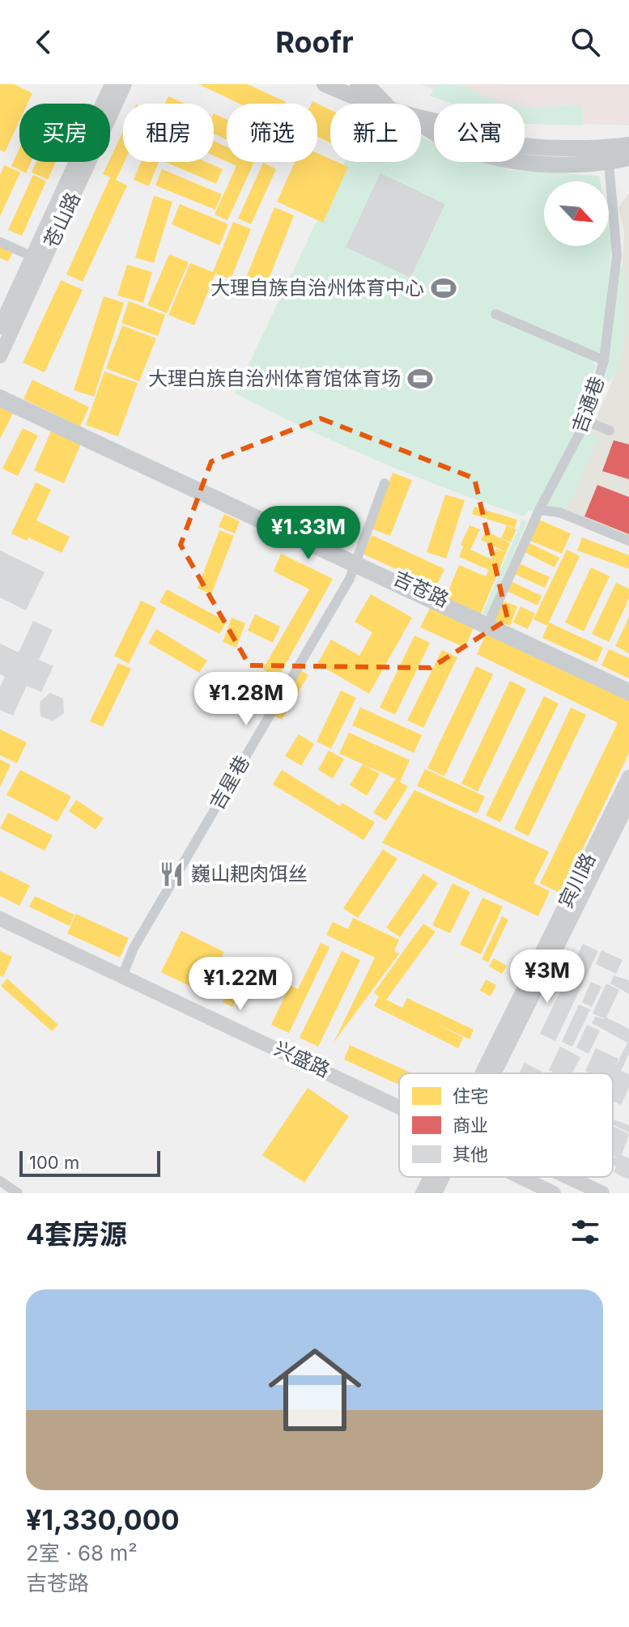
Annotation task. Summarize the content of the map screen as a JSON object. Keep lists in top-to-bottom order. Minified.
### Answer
{"streets":{"main road":["苍山路","宾川路","兴盛路"],"street":["吉通巷","吉苍路","吉星巷"]},"crossings":[["吉通巷","吉苍路"],["吉苍路","吉星巷"],["吉星巷","兴盛路"]],"places":{"sports":["大理自族自治州体育中心","大理白族自治州体育馆体育场"],"restaurant":["巍山耙肉饵丝"]},"legend":["住宅","商业","其他"],"scale_bar":"100 m","north":"bottom right","page":{"header":"Roofr","chip":["买房","租房","筛选","新上","公寓"],"price":["¥1.33M","¥1.28M","¥3M","¥1.22M"],"scale":"100 m","heading":"4套房源","list":[{"name":"¥1,330,000","note":"2室 · 68 m² · 吉苍路"}]}}
